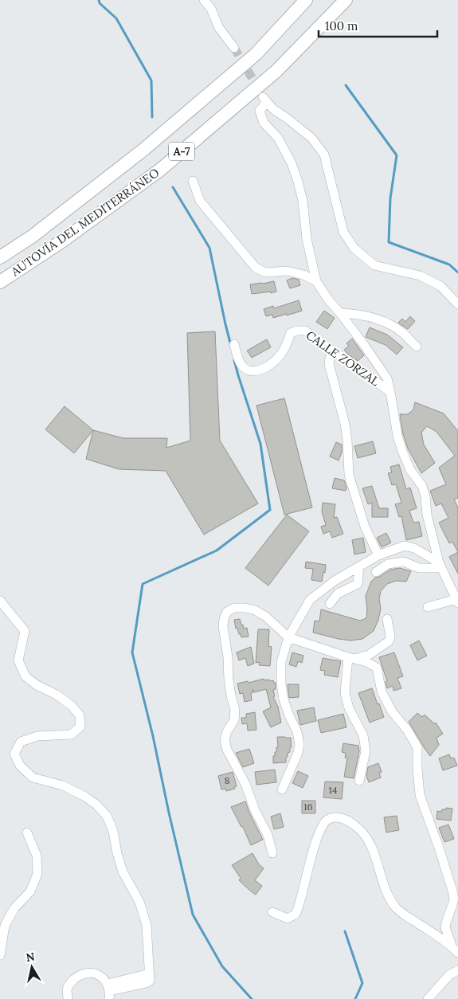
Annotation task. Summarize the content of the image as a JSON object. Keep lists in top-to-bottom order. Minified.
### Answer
{"streets":{"highway":["A-7","AUTOVÍA DEL MEDITERRÁNEO"],"street":["CALLE ZORZAL"]},"house_numbers":["8","14","16"],"scale_bar":"100 m","north":"top"}
